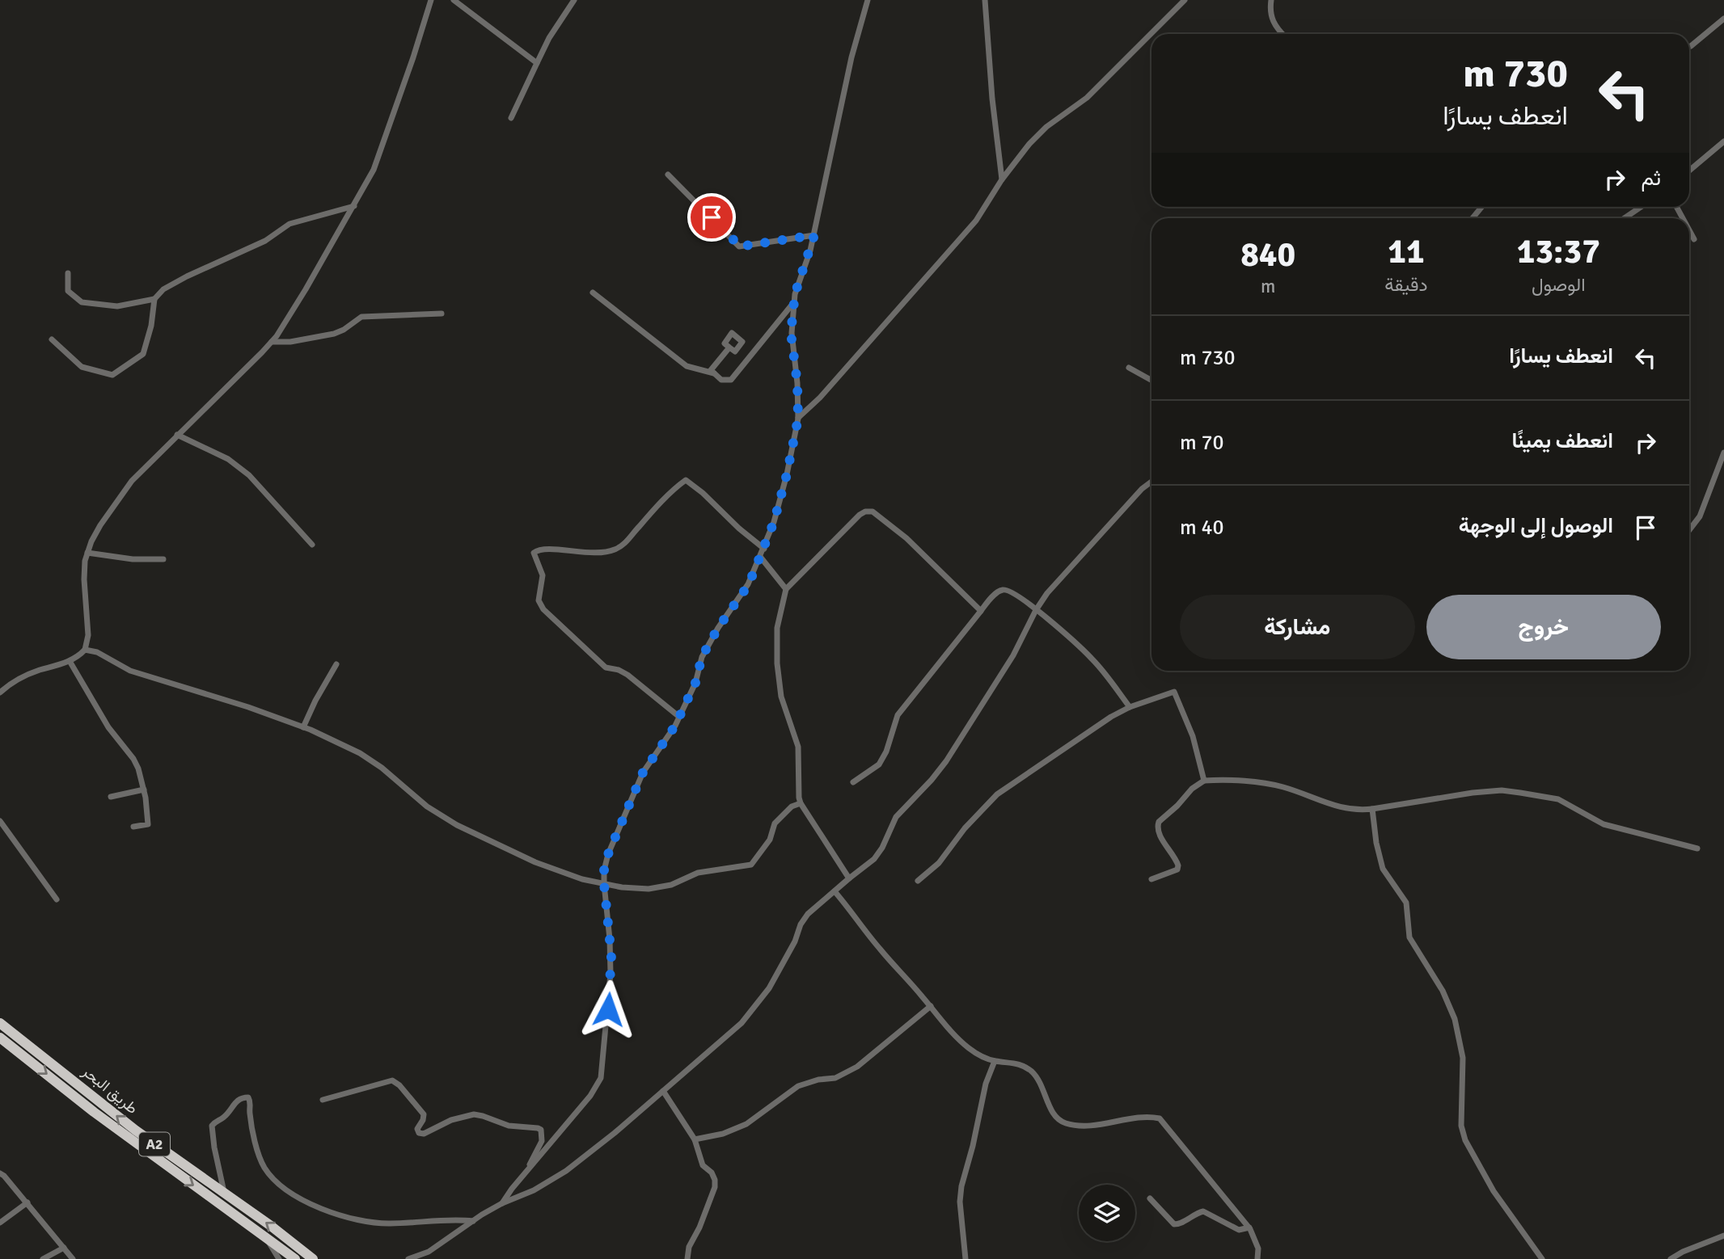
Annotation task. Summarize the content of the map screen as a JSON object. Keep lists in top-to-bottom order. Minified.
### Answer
{"streets":{"highway":["طريق البحر","A2"]},"page":{"turn":["730 m","انعطف يسارًا"],"then":"ثم","eta":["13:37","الوصول","11","دقيقة","840","m"],"list":[{"name":"انعطف يسارًا","value":"730 m"},{"name":"انعطف يمينًا","value":"70 m"},{"name":"الوصول إلى الوجهة","value":"40 m"}],"buttons":["خروج","مشاركة"]}}
